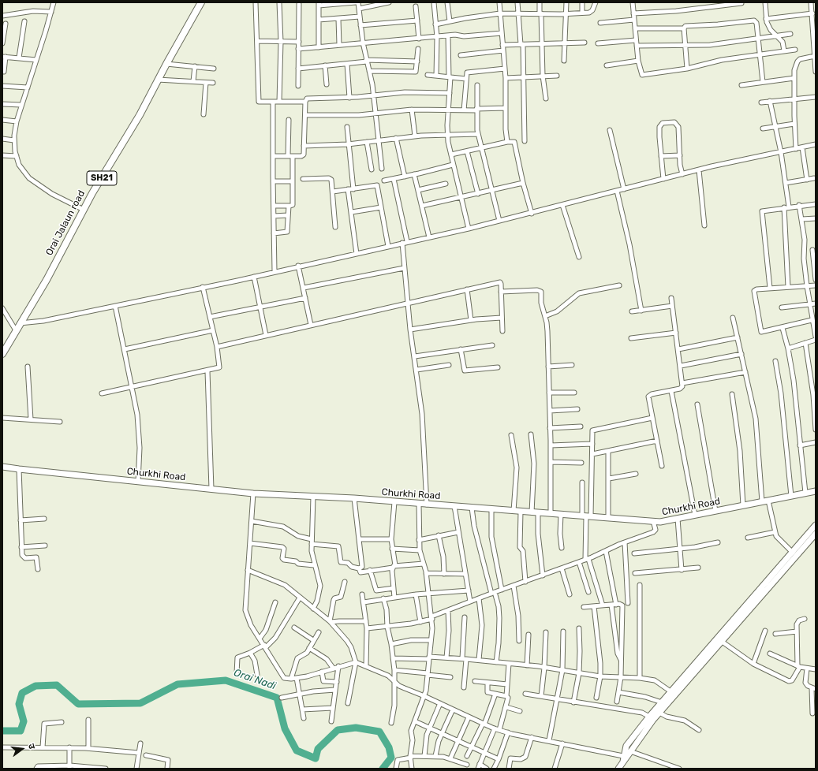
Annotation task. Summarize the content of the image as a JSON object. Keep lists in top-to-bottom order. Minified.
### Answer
{"streets":{"main road":["SH21","Orai Jalaun road"],"street":["Churkhi Road"]},"water":["Orai Nadi"],"north":"right"}
